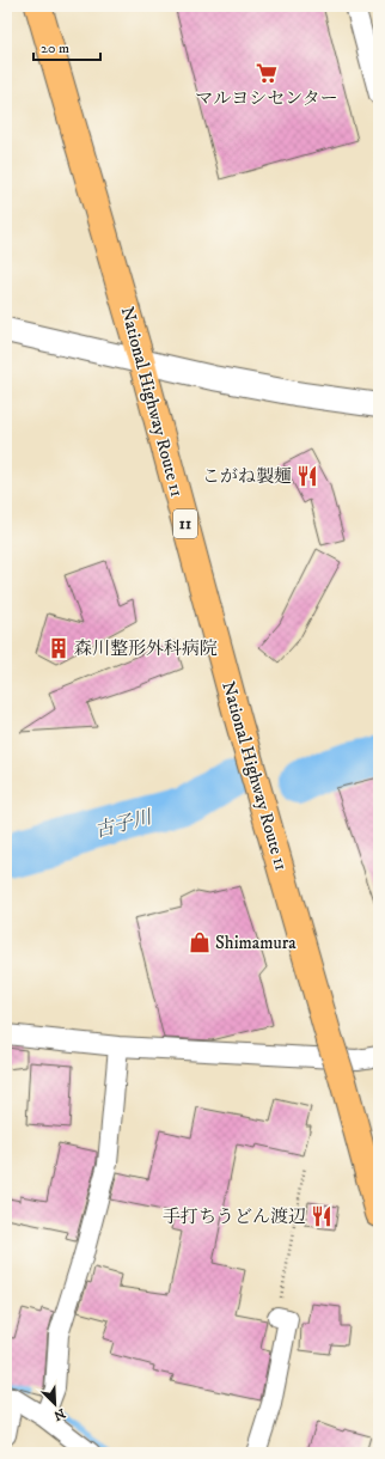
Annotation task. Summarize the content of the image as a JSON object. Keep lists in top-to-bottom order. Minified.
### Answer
{"streets":{"highway":["National Highway Route 11","11"]},"water":["古子川"],"places":{"supermarket":["マルヨシセンター"],"restaurant":["こがね製麺","手打ちうどん渡辺"],"building":["森川整形外科病院"],"shop":["Shimamura"]},"scale_bar":"20 m","north":"bottom right"}
